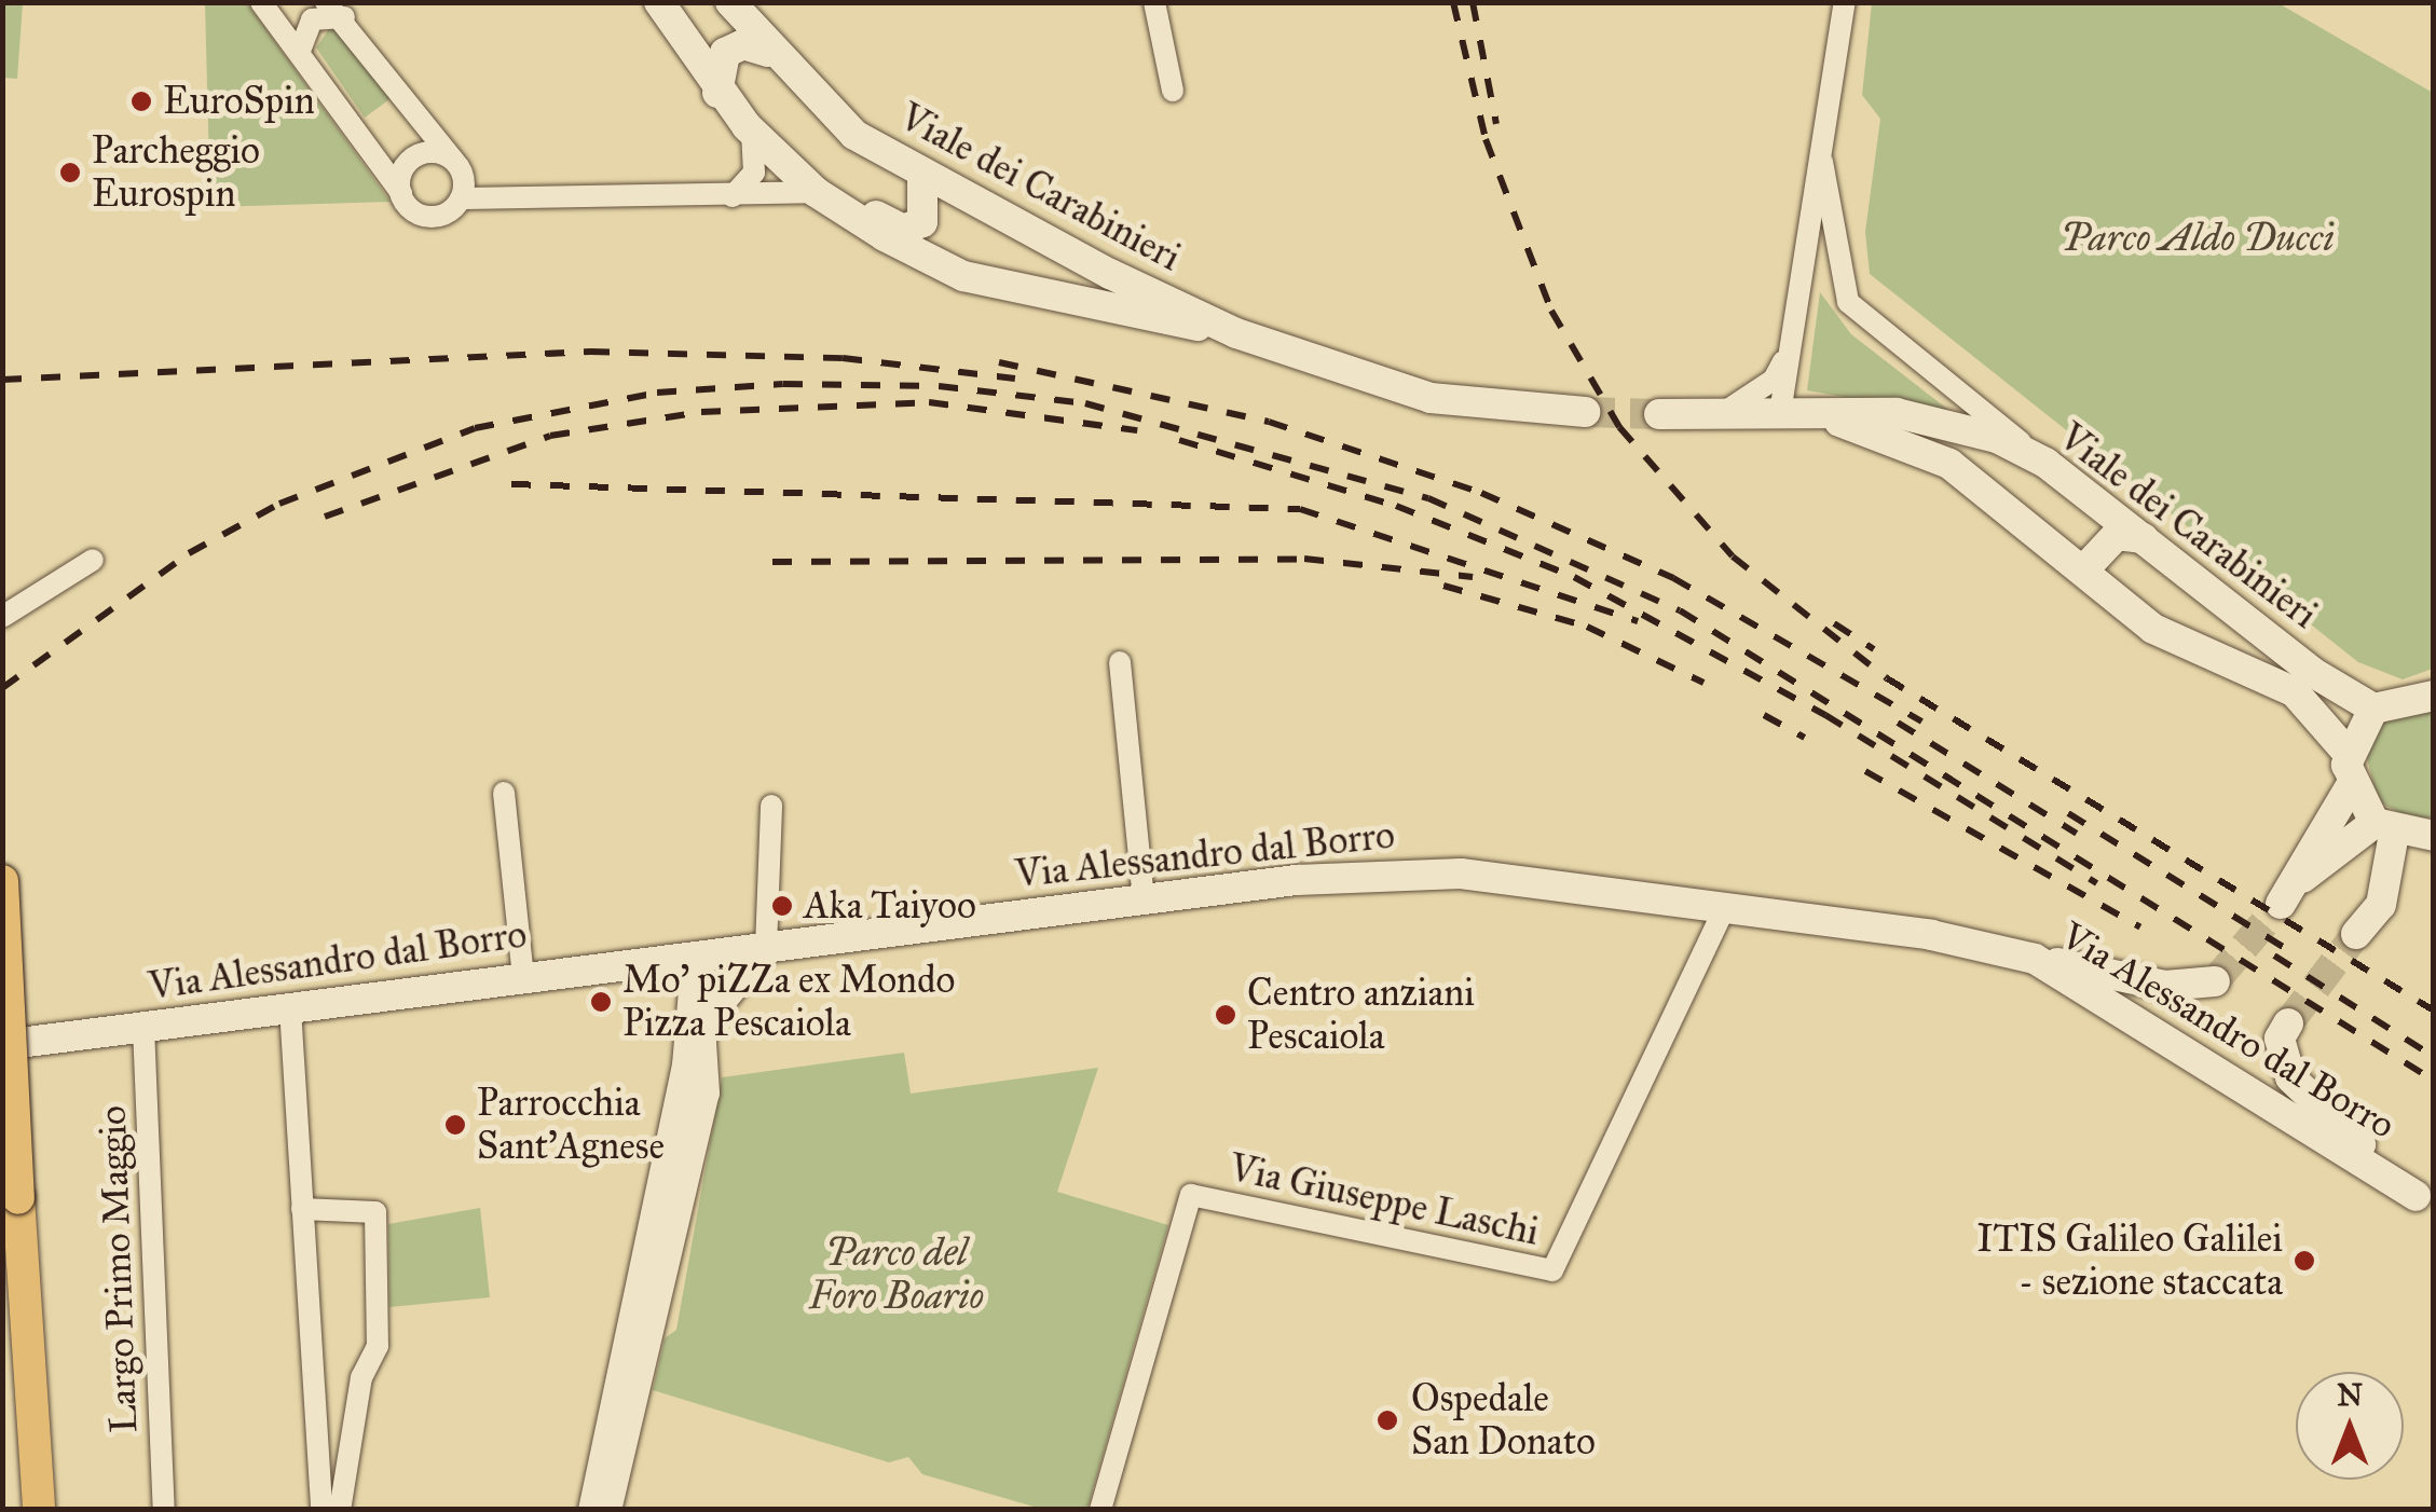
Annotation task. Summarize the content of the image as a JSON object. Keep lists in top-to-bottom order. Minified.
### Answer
{"streets":{"main road":["Viale dei Carabinieri","Via Alessandro dal Borro"],"street":["Via Giuseppe Laschi","Largo Primo Maggio"]},"crossings":[["Via Alessandro dal Borro","Via Giuseppe Laschi"],["Via Alessandro dal Borro","Largo Primo Maggio"]],"parks":["Parco Aldo Ducci","Parco del Foro Boario"],"places":["EuroSpin","Parcheggio Eurospin","Aka Taiyoo","Mo' piZZa ex Mondo Pizza Pescaiola","Centro anziani Pescaiola","Parrocchia Sant'Agnese","ITIS Galileo Galilei - sezione staccata","Ospedale San Donato"],"north":"top"}
